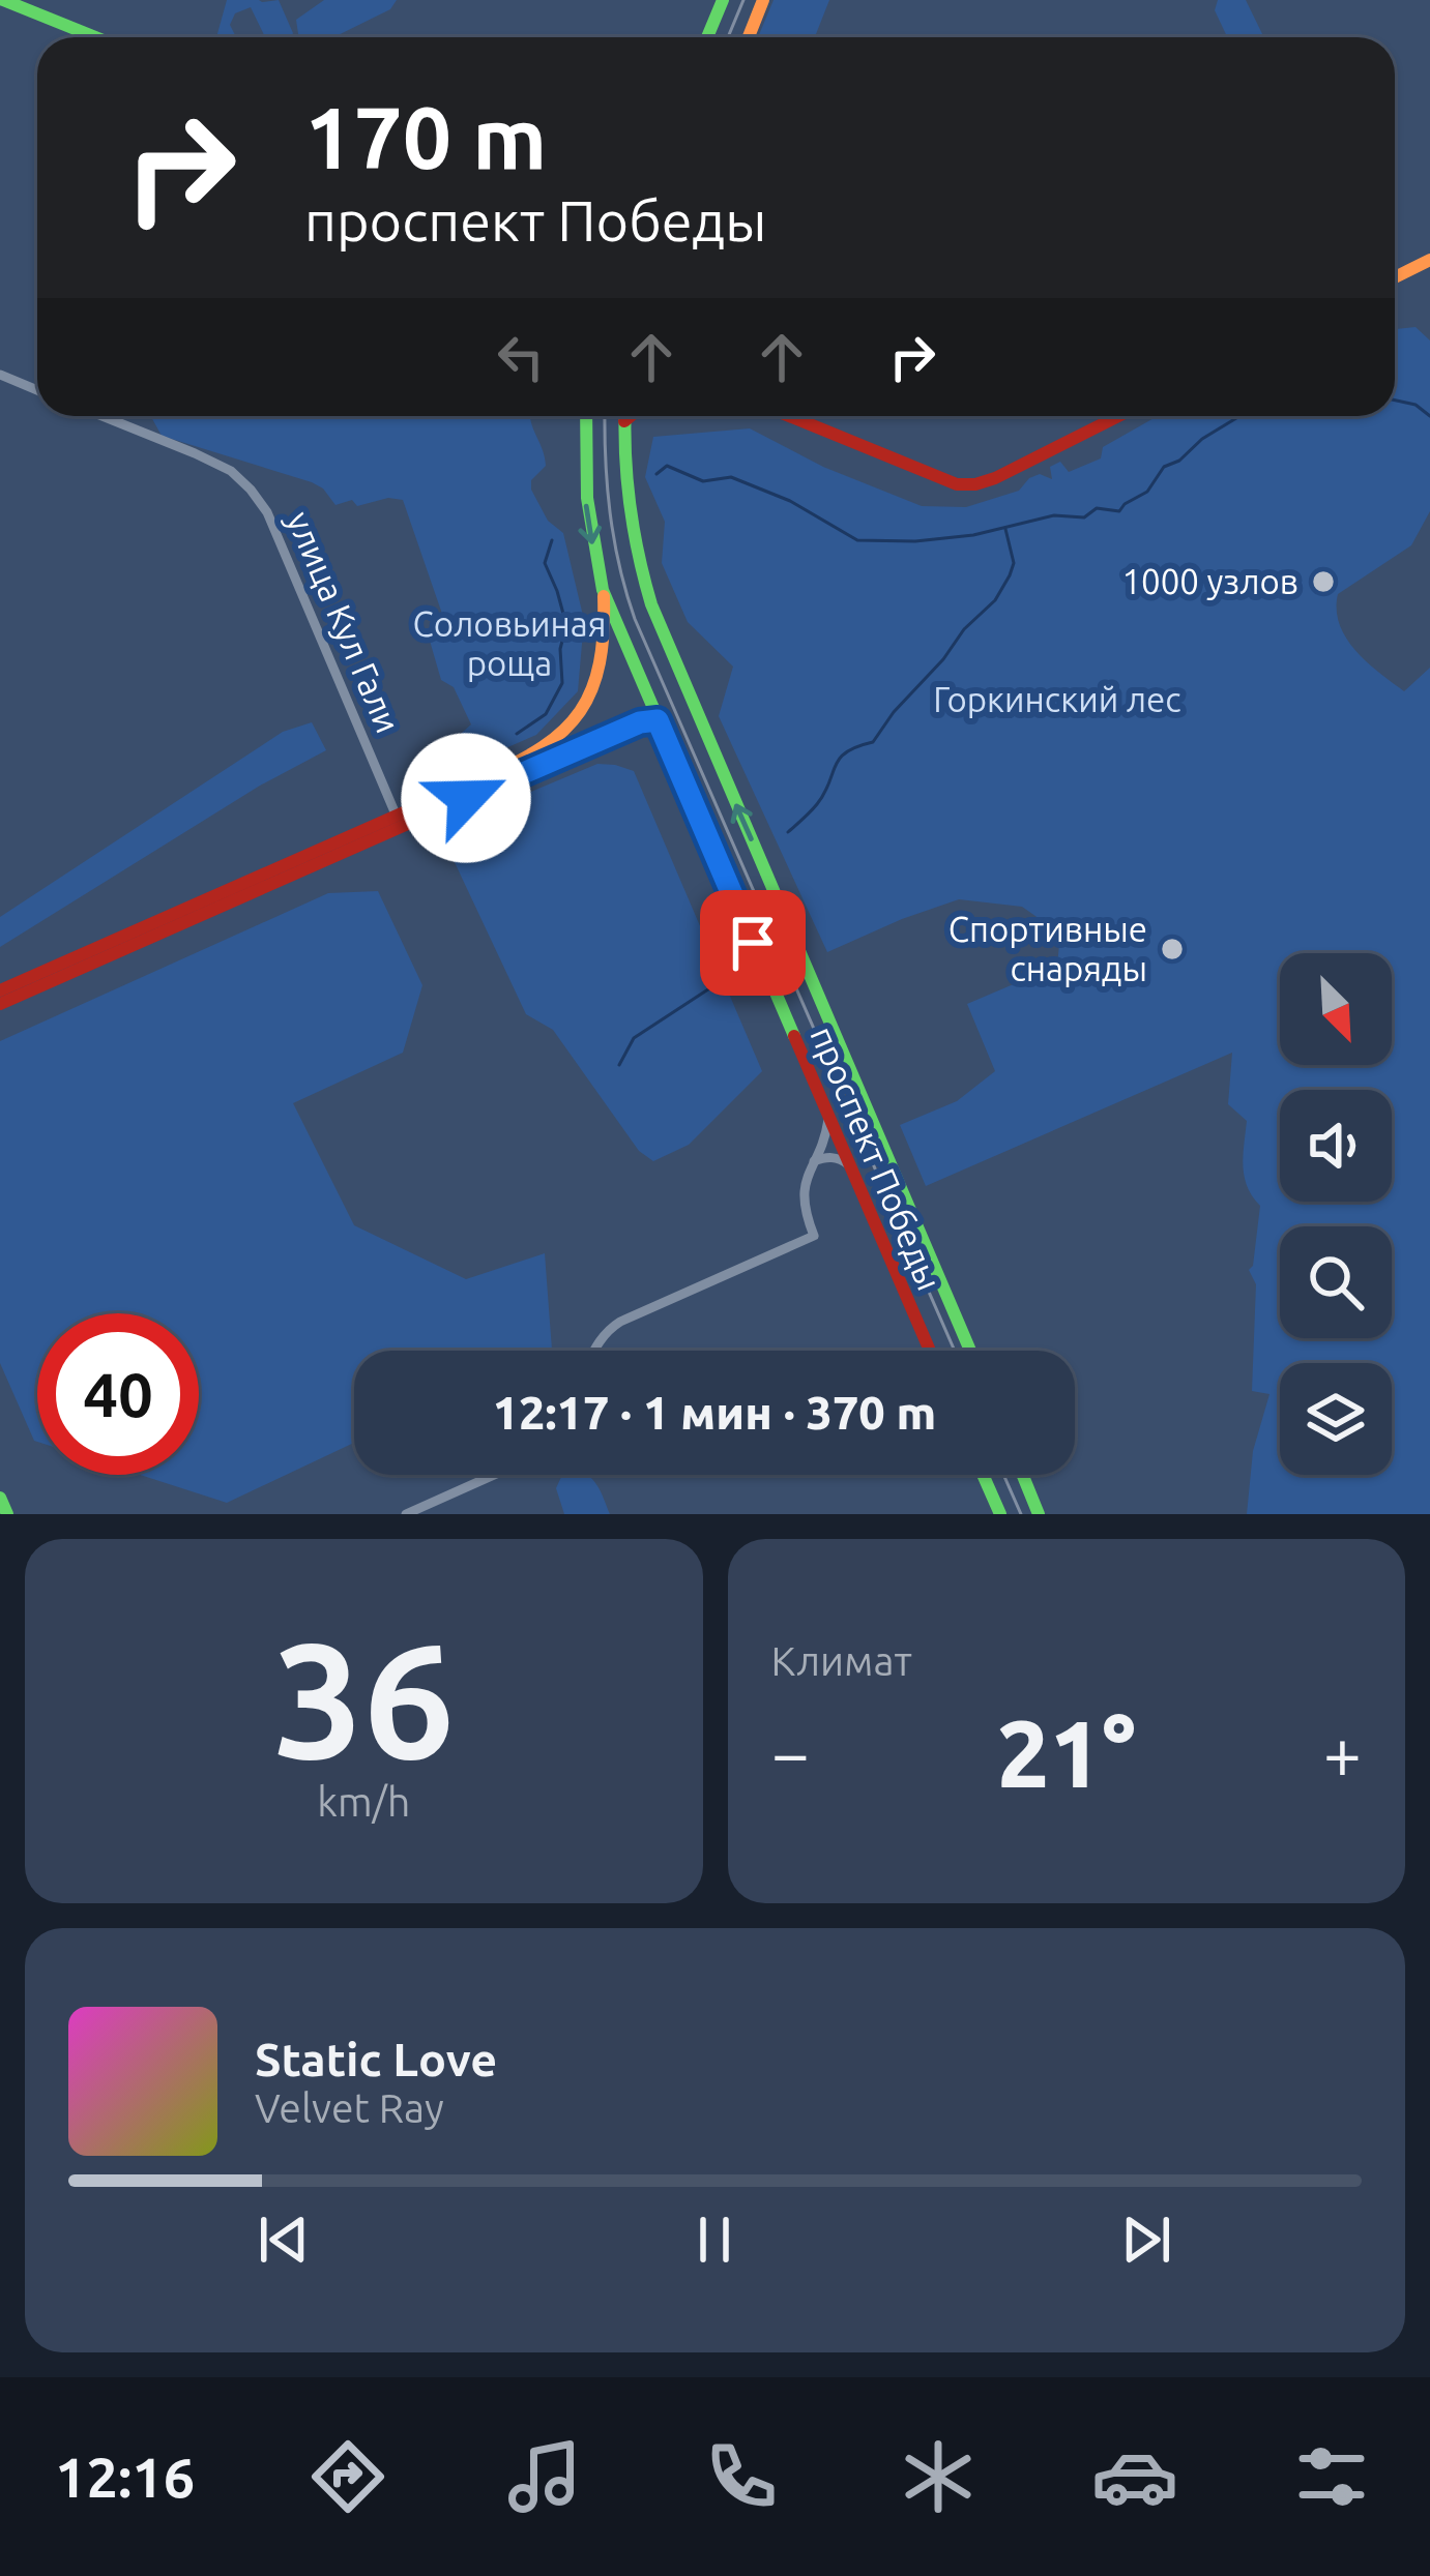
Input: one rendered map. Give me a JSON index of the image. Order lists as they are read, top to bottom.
{
  "streets": {
    "main road": ["проспект Победы"],
    "street": ["улица Кул Гали"]
  },
  "parks": ["Соловьиная роща", "Горкинский лес"],
  "places": ["1000 узлов", "Спортивные снаряды"],
  "north": "bottom right",
  "page": {
    "turn": ["170 m", "проспект Победы"],
    "limit": "40",
    "trip": "12:17 · 1 мин · 370 m",
    "tile": [
      ["36", "km/h"],
      "Климат"
    ],
    "heat": ["−", "21°", "+"],
    "song": ["Static Love", "Velvet Ray"],
    "tabs": "12:16"
  }
}
